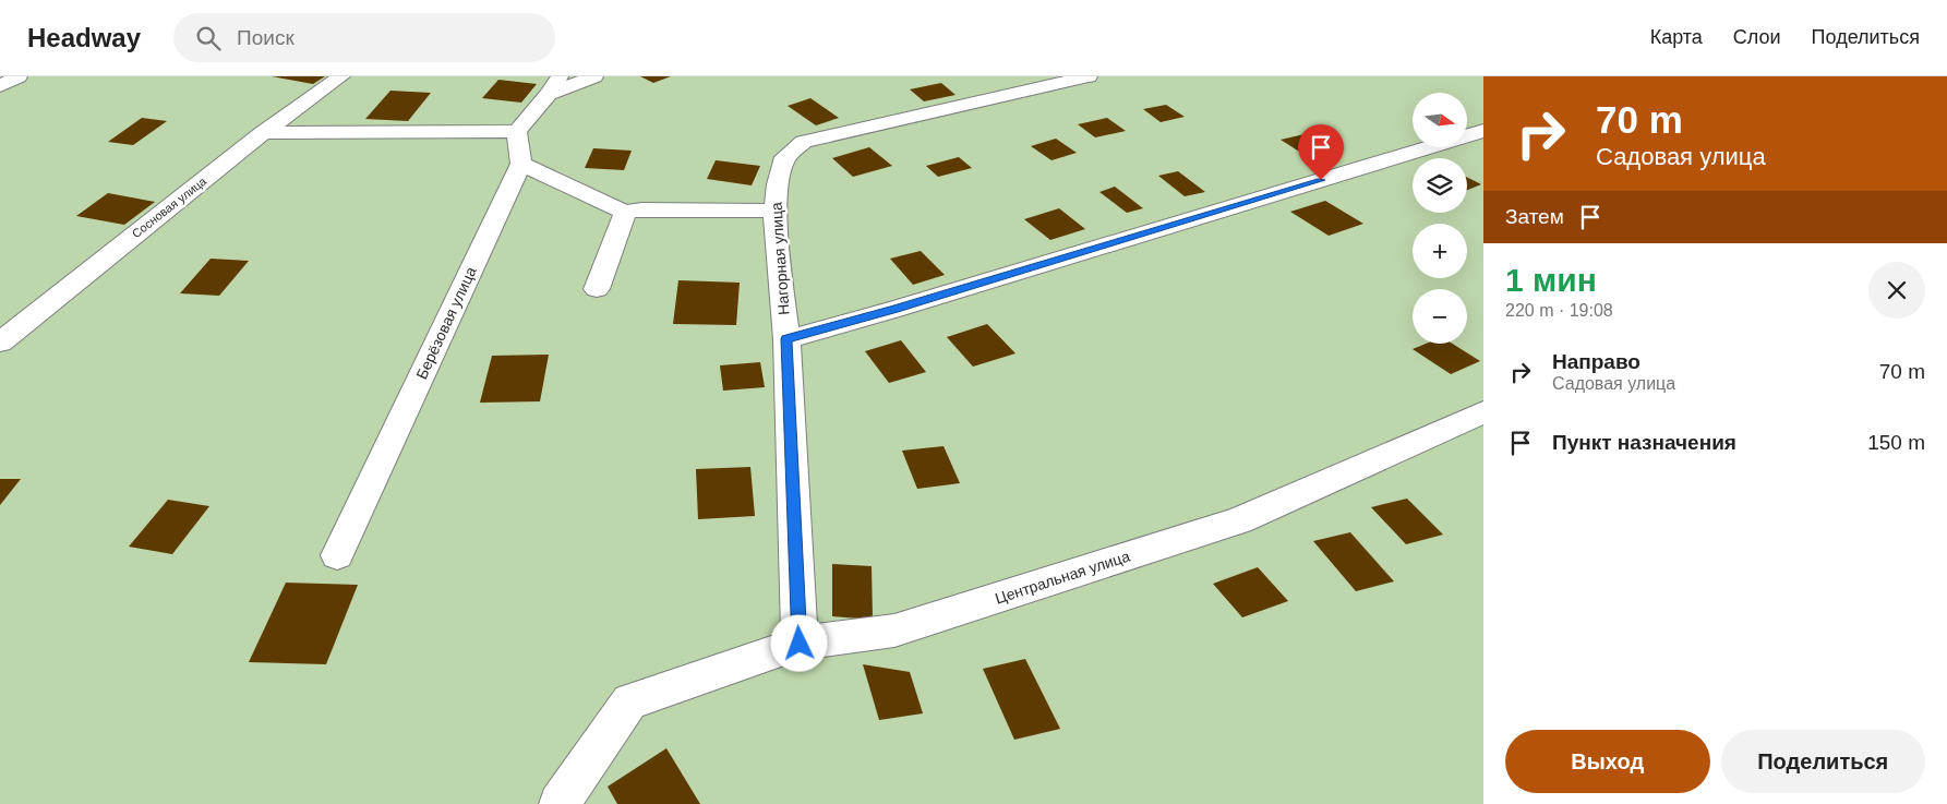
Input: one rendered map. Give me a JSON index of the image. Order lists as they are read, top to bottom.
{
  "streets": {
    "street": [
      "Сосновая улица",
      "Нагорная улица",
      "Берёзовая улица",
      "Центральная улица"
    ]
  },
  "crossings": [
    ["Нагорная улица", "Центральная улица"]
  ],
  "north": "right",
  "page": {
    "header": "Headway",
    "search": "Поиск",
    "nav": ["Карта", "Слои", "Поделиться"],
    "turn": ["70 m", "Садовая улица"],
    "map_buttons": ["+", "−"],
    "then": "Затем",
    "heading": ["1 мин", "220 m · 19:08"],
    "list": [
      {
        "name": "Направо",
        "note": "Садовая улица",
        "value": "70 m"
      },
      {
        "name": "Пункт назначения",
        "value": "150 m"
      }
    ],
    "buttons": ["Выход", "Поделиться"]
  }
}
